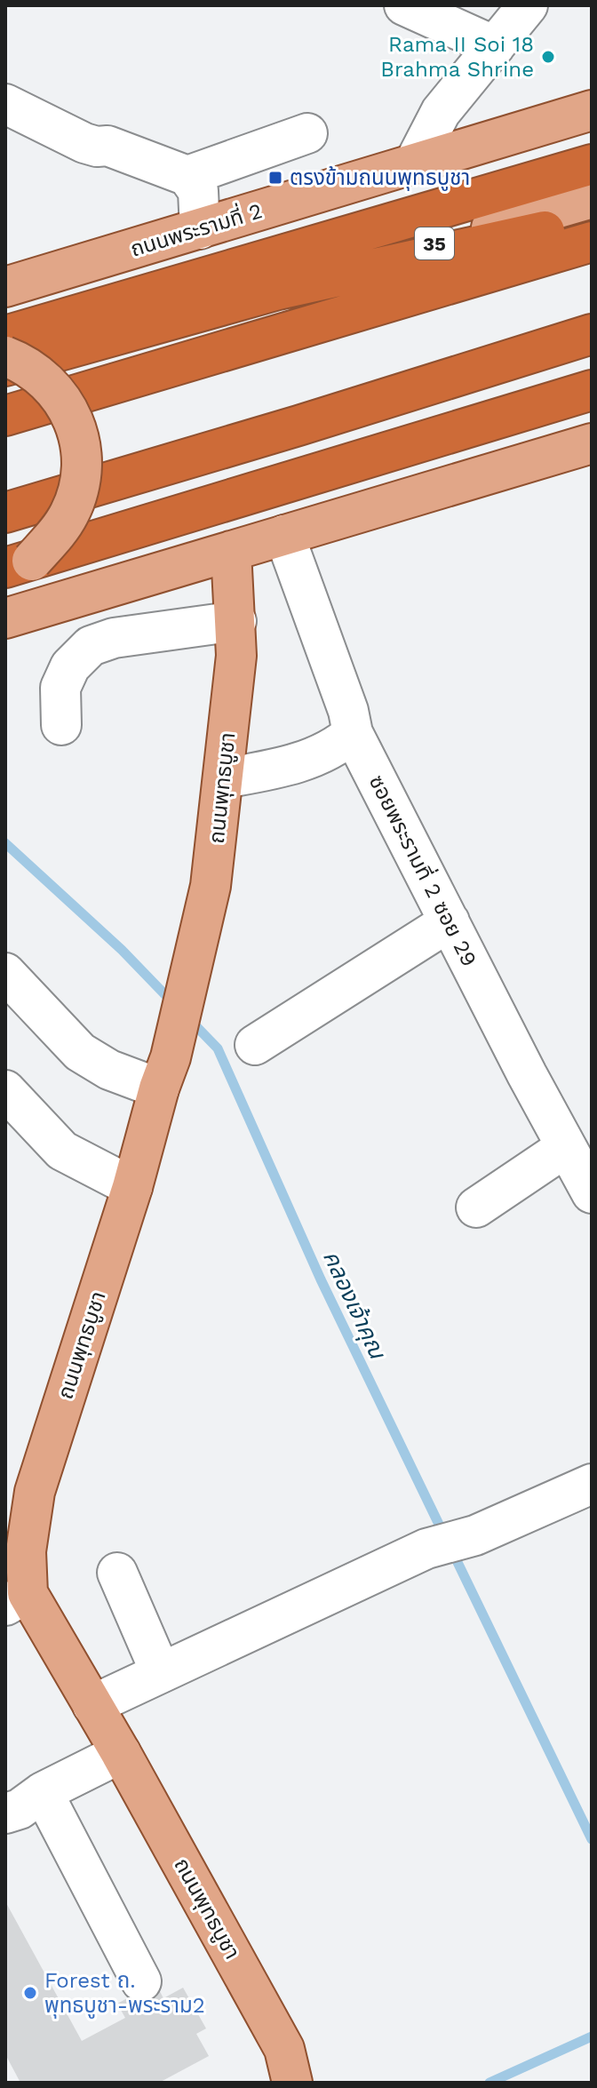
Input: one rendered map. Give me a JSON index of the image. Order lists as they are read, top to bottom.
{
  "streets": {
    "highway": ["35"],
    "main road": ["ถนนพระรามที่ 2", "ถนนพุทธบูชา"],
    "street": ["ซอยพระรามที่ 2 ซอย 29"]
  },
  "water": ["คลองเจ้าคุณ"],
  "places": {
    "other": ["Rama II Soi 18 Brahma Shrine", "Forest ถ. พุทธบูชา-พระราม2"],
    "transit": ["ตรงข้ามถนนพุทธบูชา"]
  }
}
